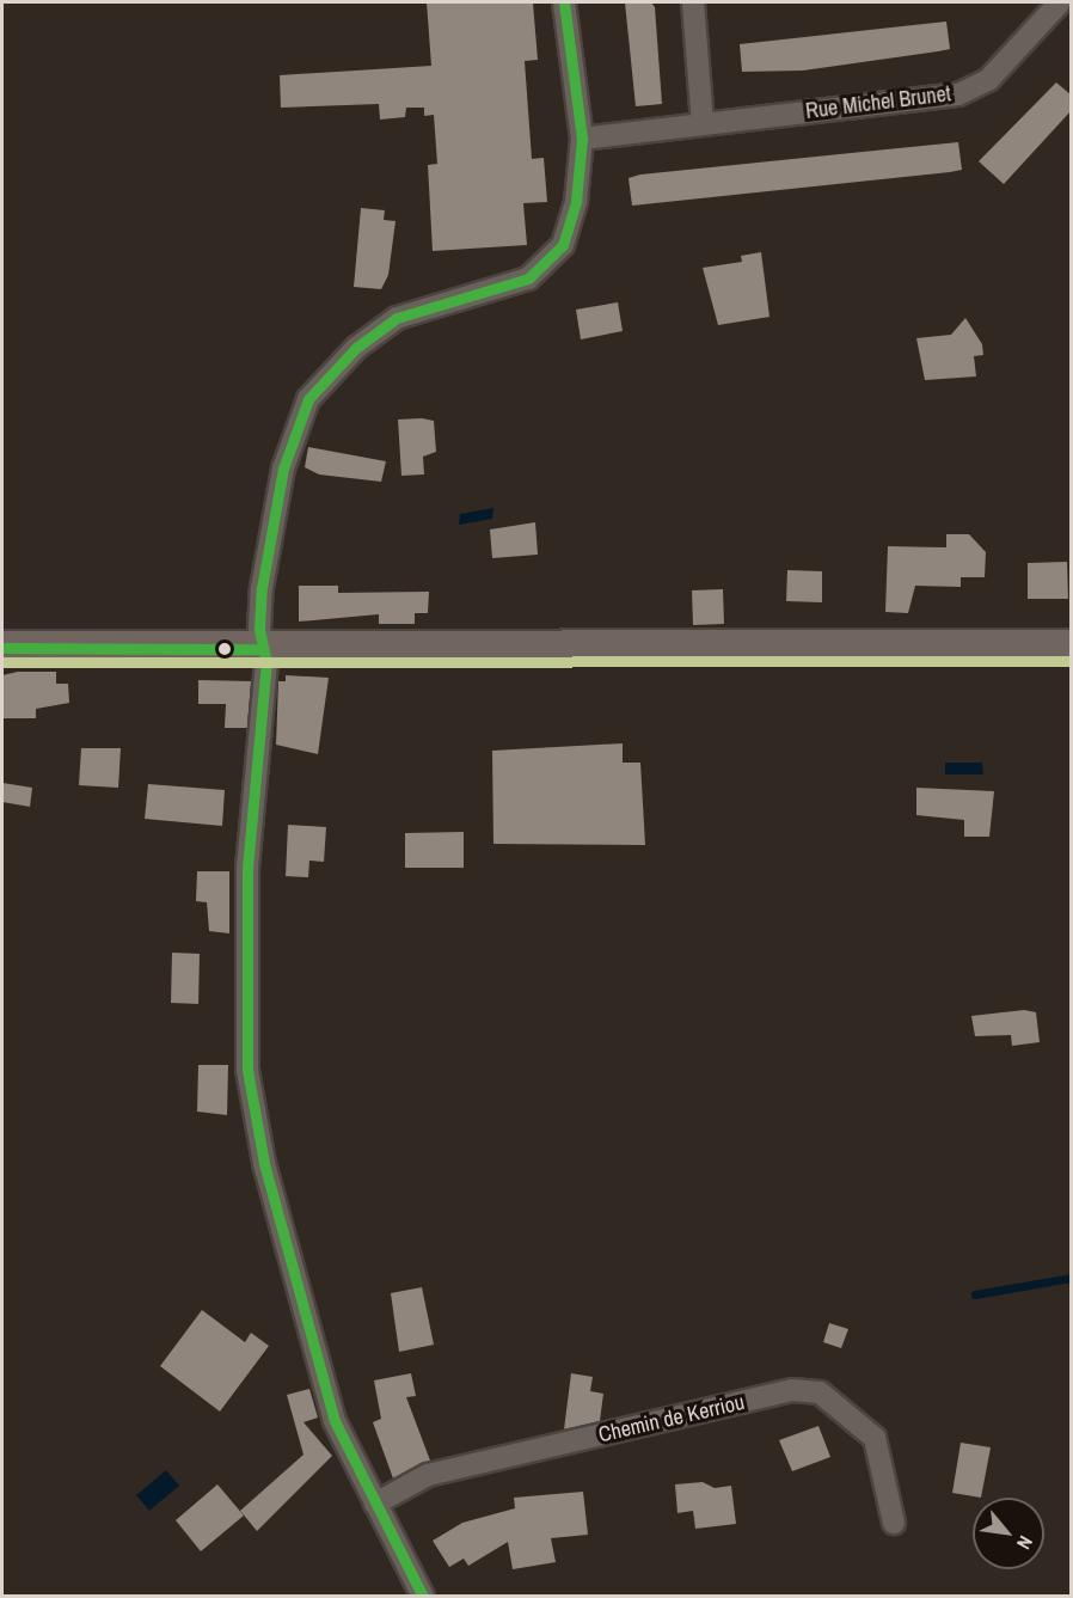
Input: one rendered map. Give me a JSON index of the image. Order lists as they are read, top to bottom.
{
  "streets": {
    "street": ["Rue Michel Brunet", "Chemin de Kerriou"]
  },
  "north": "bottom right"
}
